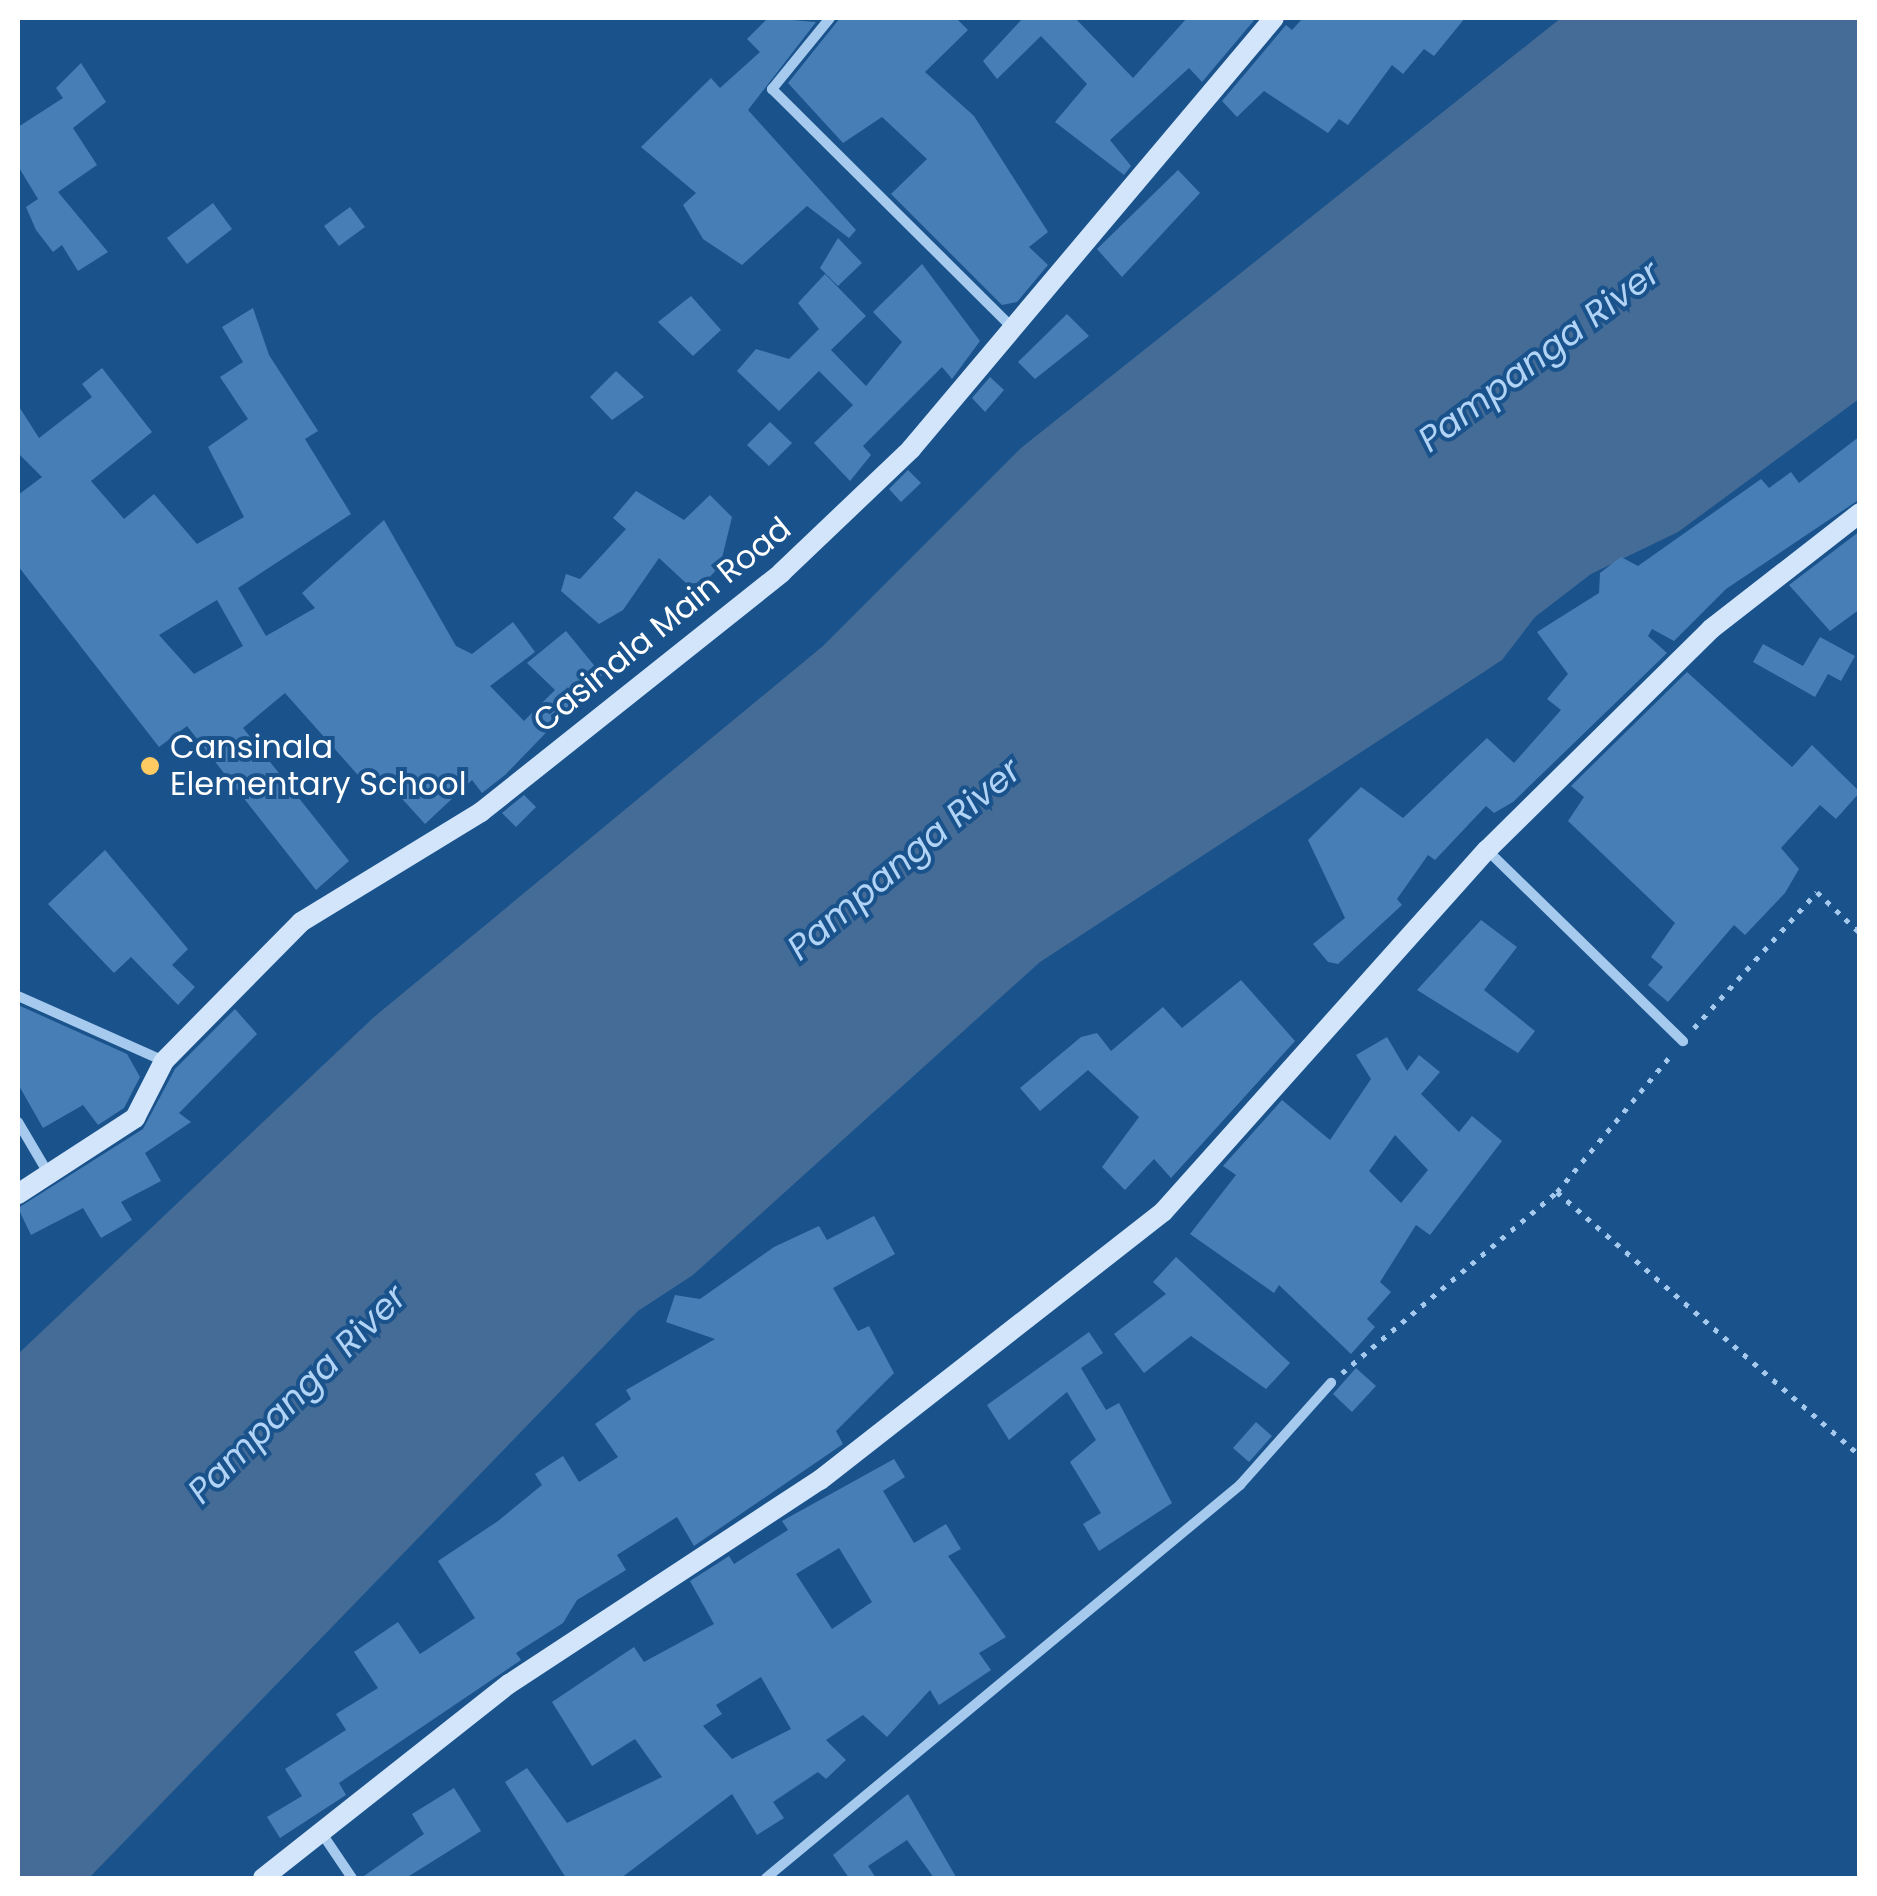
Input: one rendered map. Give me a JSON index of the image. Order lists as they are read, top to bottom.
{
  "streets": {
    "main road": ["Casinala Main Road"]
  },
  "water": ["Pampanga River"],
  "places": ["Cansinala Elementary School"]
}
